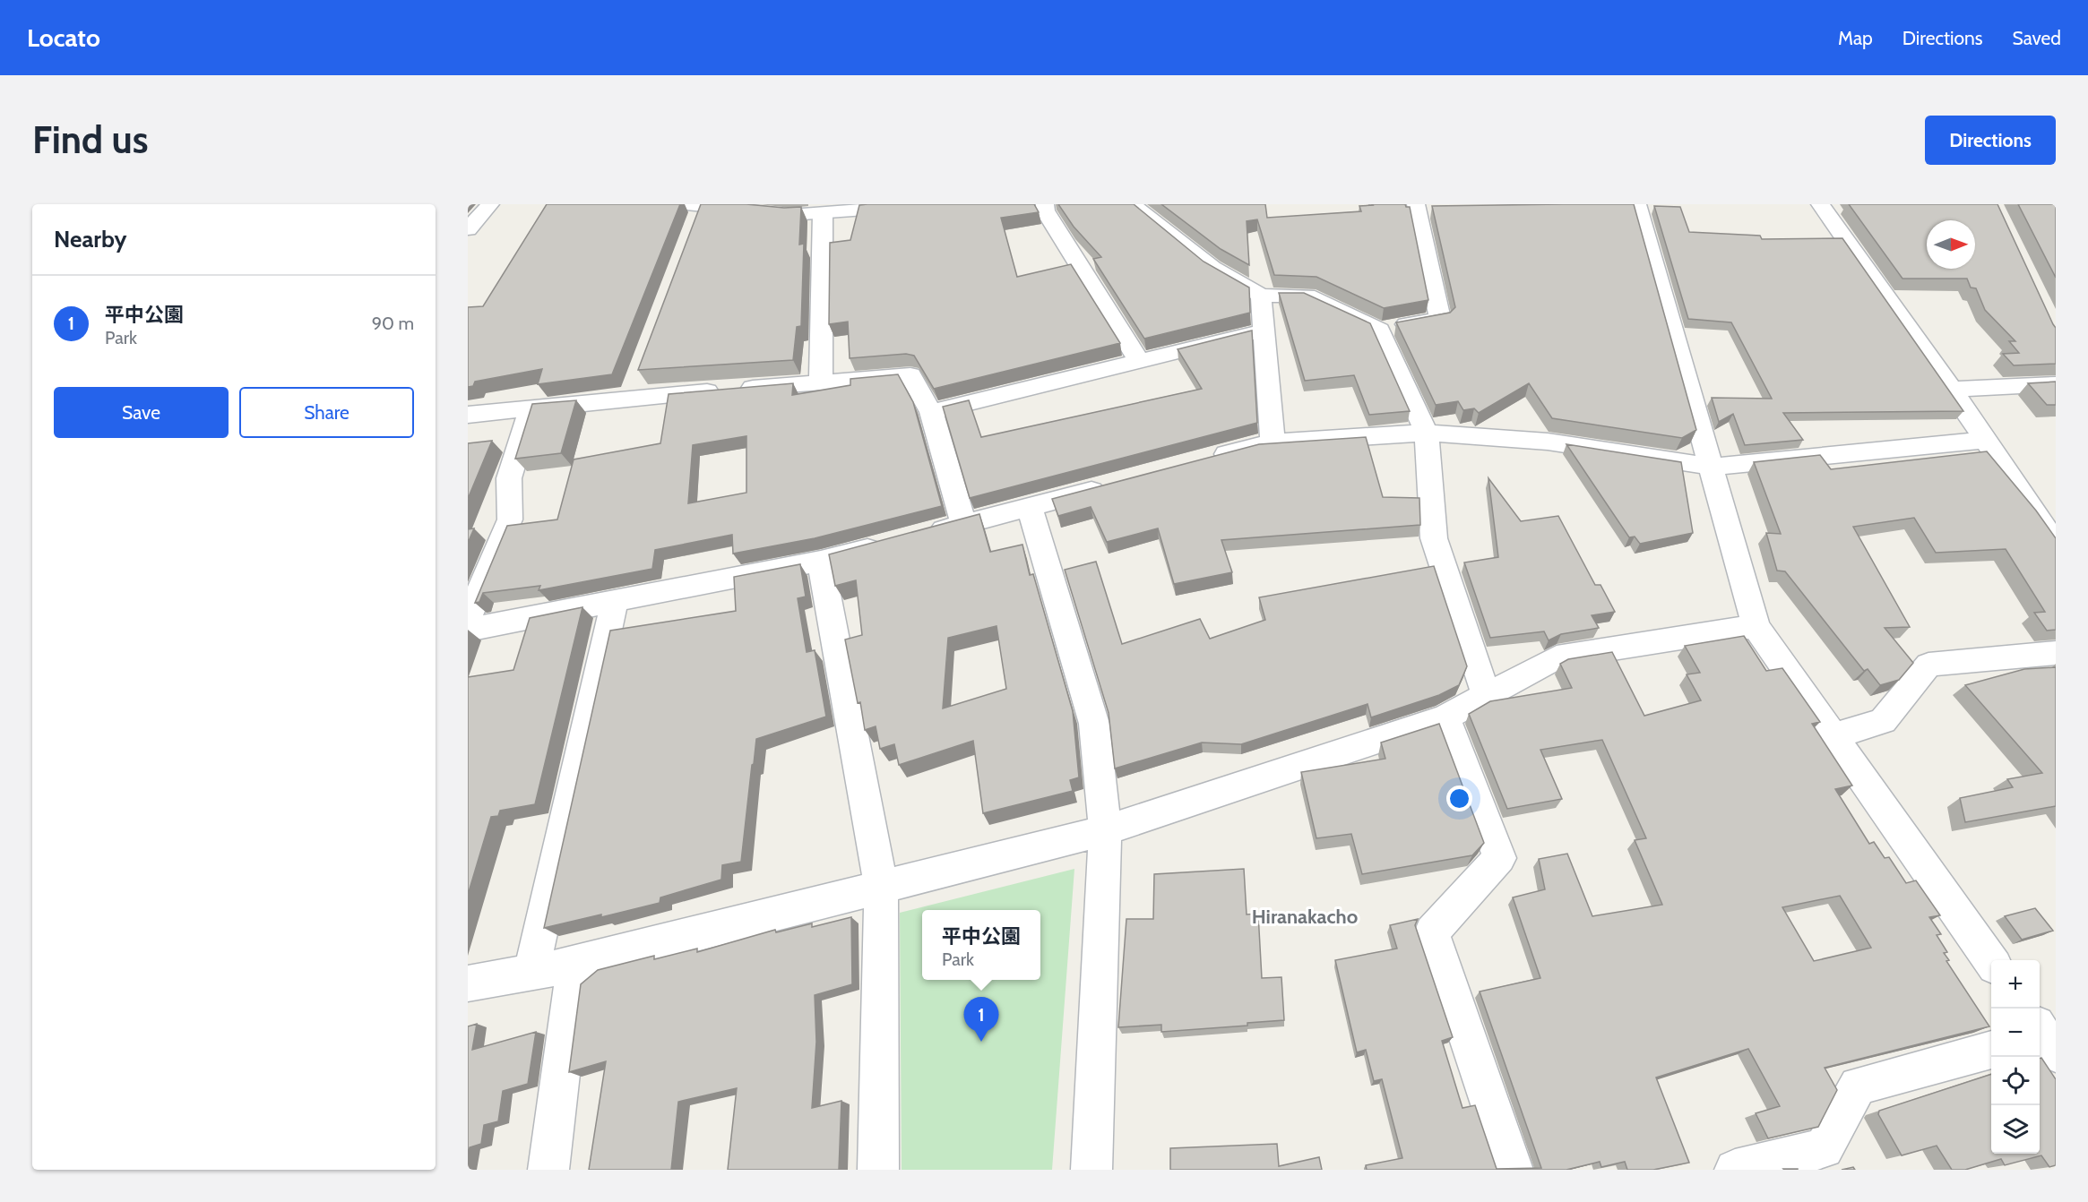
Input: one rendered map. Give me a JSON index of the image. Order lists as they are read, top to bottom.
{
  "districts": ["Hiranakacho"],
  "north": "right",
  "page": {
    "header": "Locato",
    "nav": ["Map", "Directions", "Saved"],
    "buttons": [
      "Directions",
      ["Save", "Share"]
    ],
    "title": "Find us",
    "heading": "Nearby",
    "list": [
      {
        "mark": "1",
        "name": "平中公園",
        "note": "Park",
        "value": "90 m"
      }
    ],
    "popup": ["平中公園", "Park"],
    "map_buttons": ["+", "−"],
    "pins": "1"
  }
}
